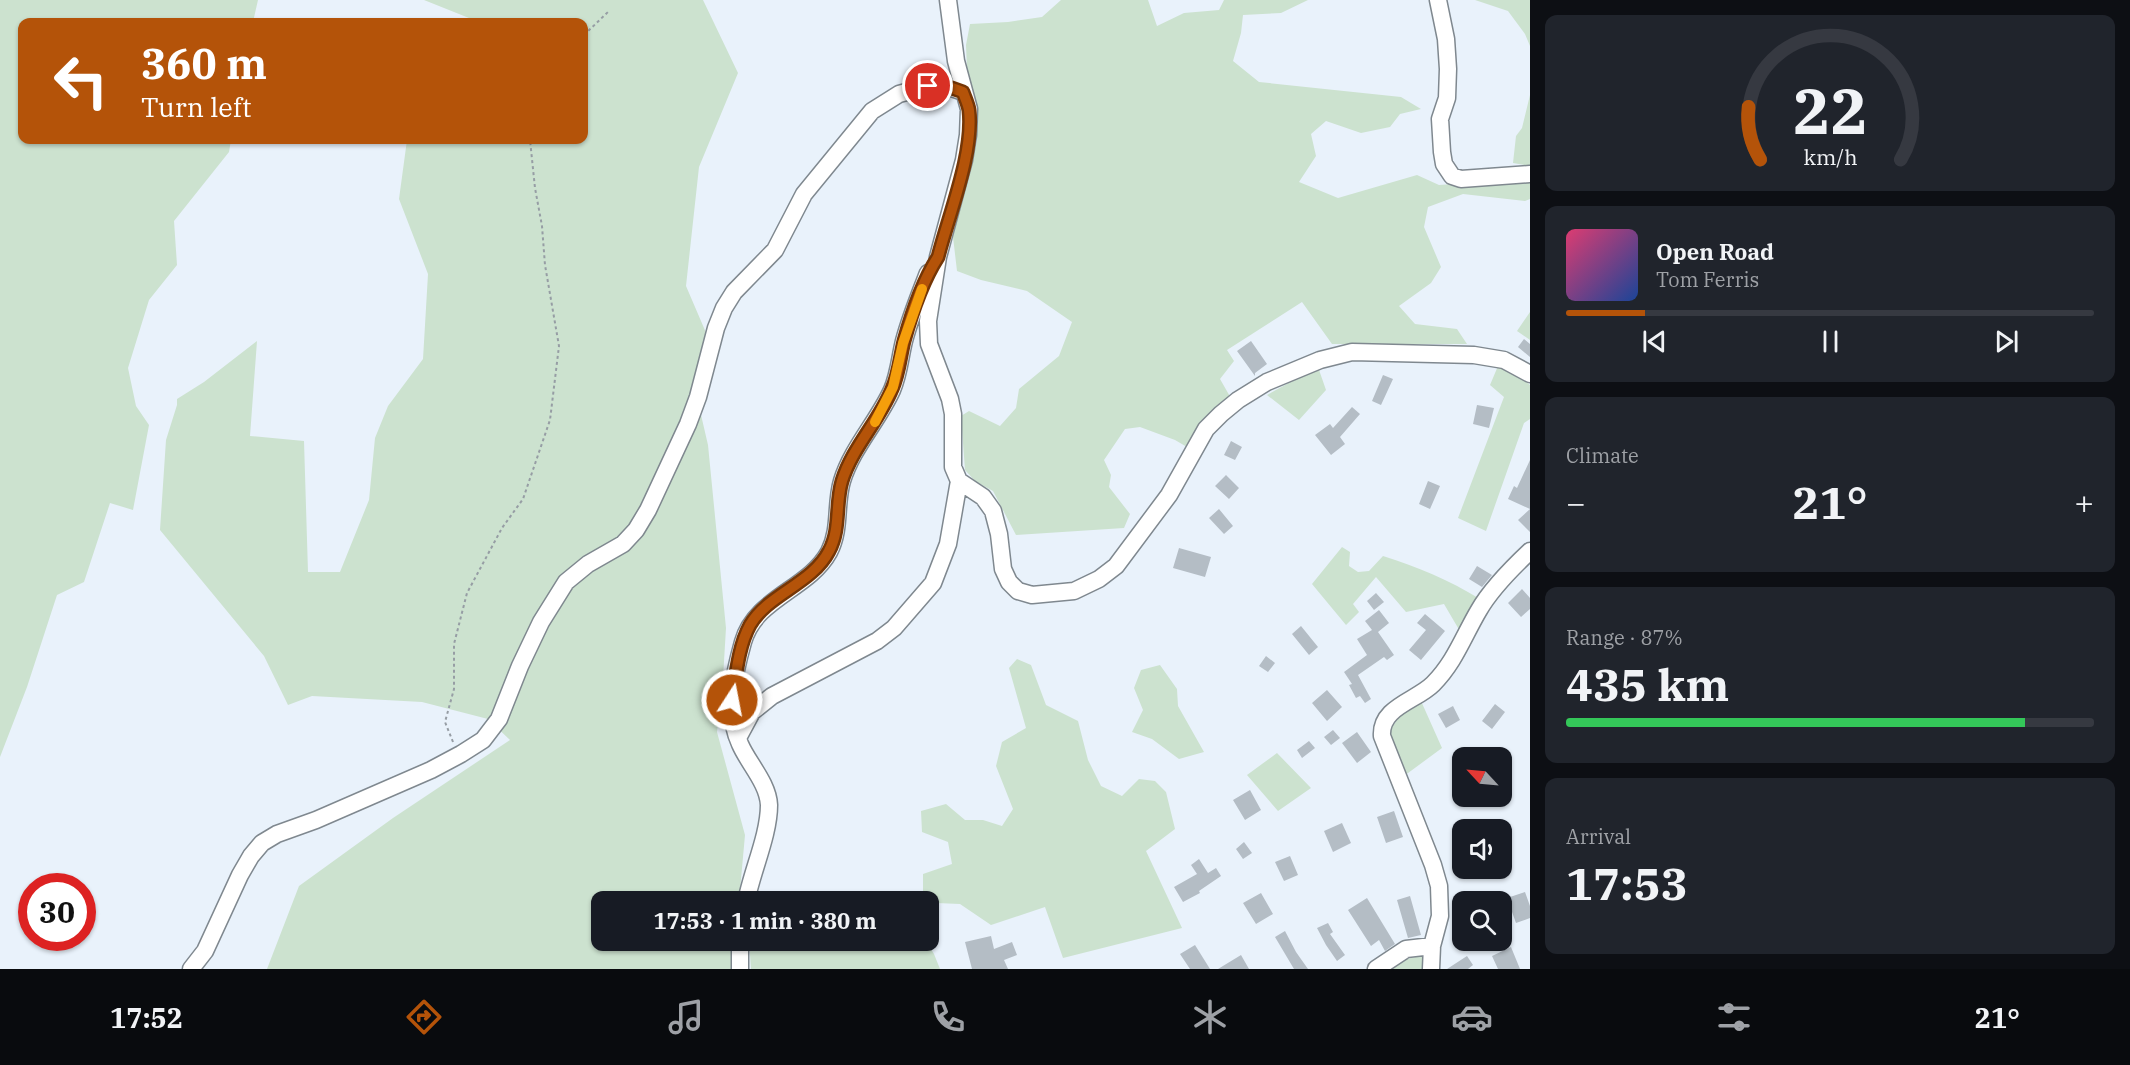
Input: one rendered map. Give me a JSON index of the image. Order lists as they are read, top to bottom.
{
  "north": "top left",
  "page": {
    "turn": ["360 m", "Turn left"],
    "song": ["Open Road", "Tom Ferris"],
    "tile": [
      "Climate",
      ["Range · 87%", "435 km"],
      ["Arrival", "17:53"]
    ],
    "heat": ["−", "21°", "+"],
    "limit": "30",
    "trip": "17:53 · 1 min · 380 m",
    "tabs": ["17:52", "21°"],
    "gauge": ["22", "km/h"]
  }
}
